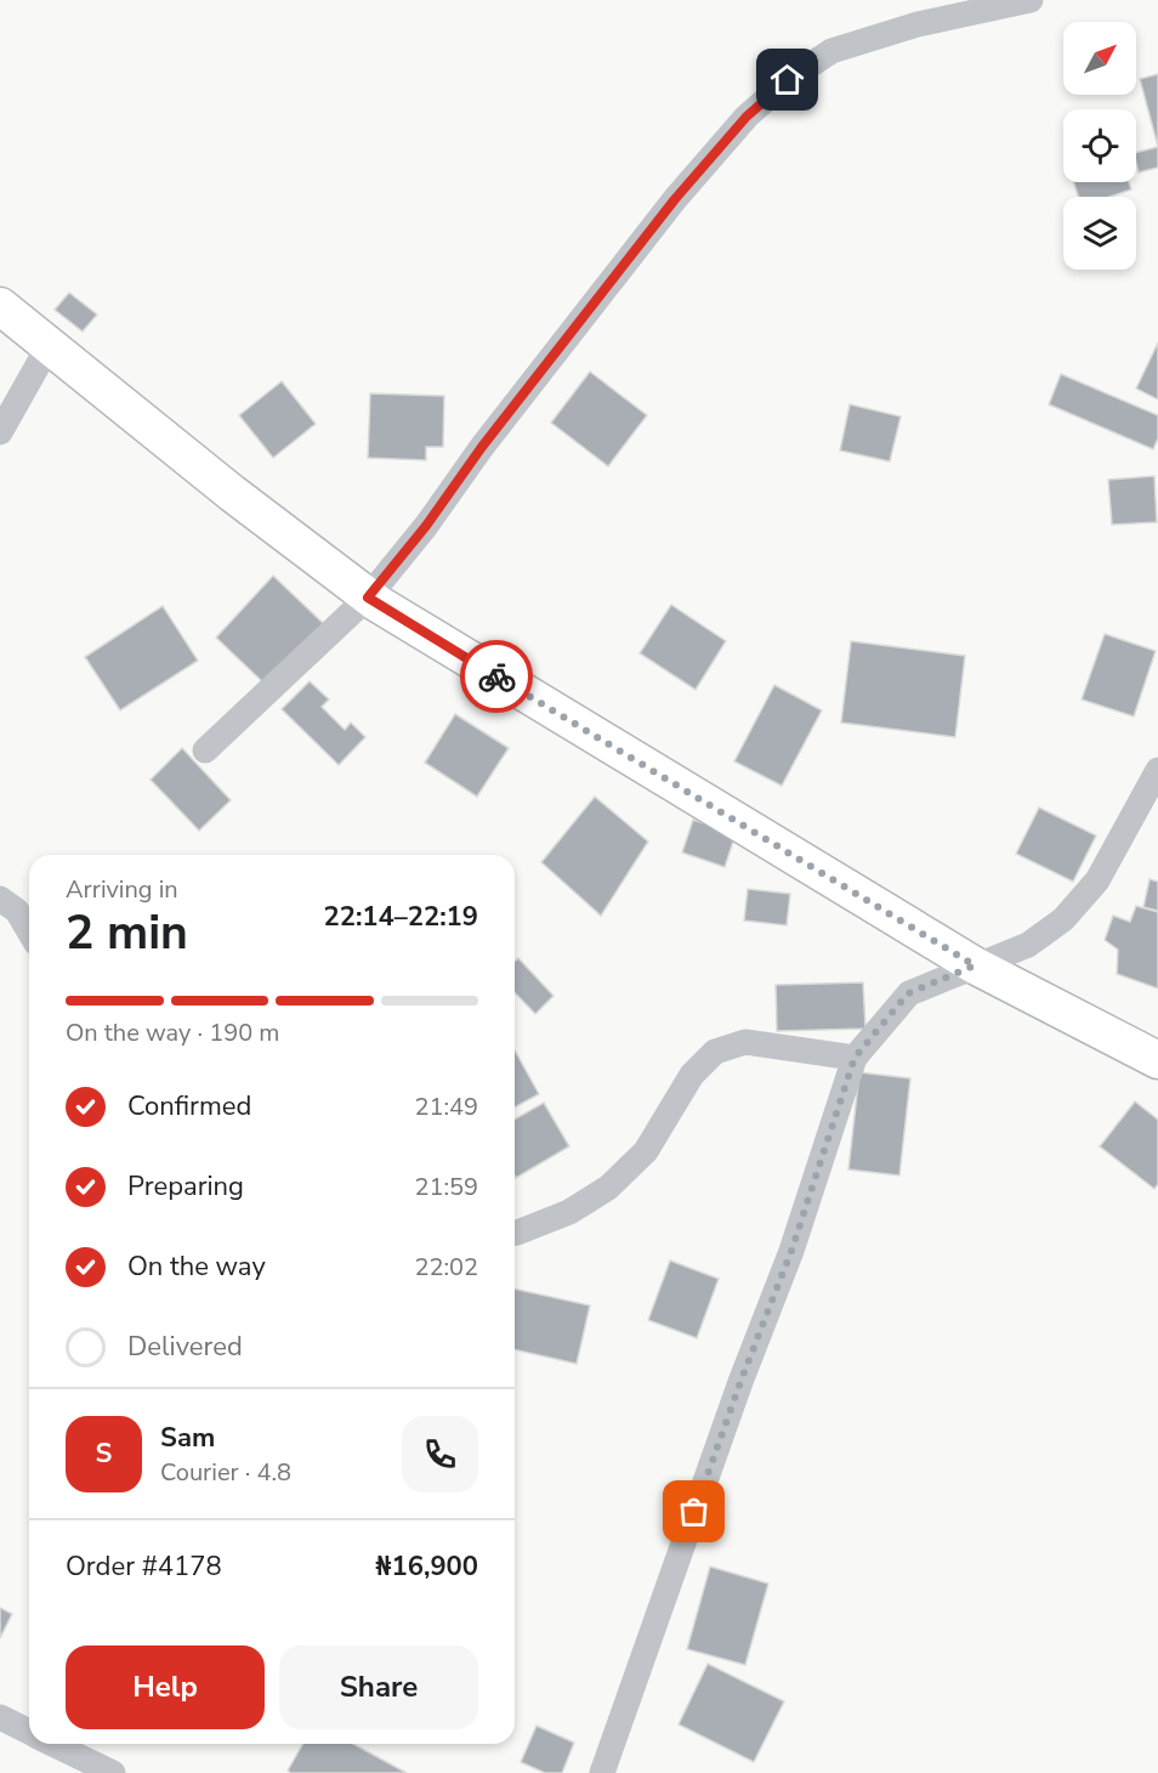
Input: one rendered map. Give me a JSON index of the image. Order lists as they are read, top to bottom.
{
  "north": "top right",
  "page": {
    "heading": ["2 min", "Arriving in", "22:14–22:19"],
    "panel": [
      "Sam",
      "Courier · 4.8",
      "Order #4178",
      "₦16,900"
    ],
    "bar": "On the way · 190 m",
    "list": [
      ["Confirmed", "21:49"],
      ["Preparing", "21:59"],
      ["On the way", "22:02"],
      "Delivered"
    ],
    "round": "S",
    "buttons": ["Help", "Share"]
  }
}
